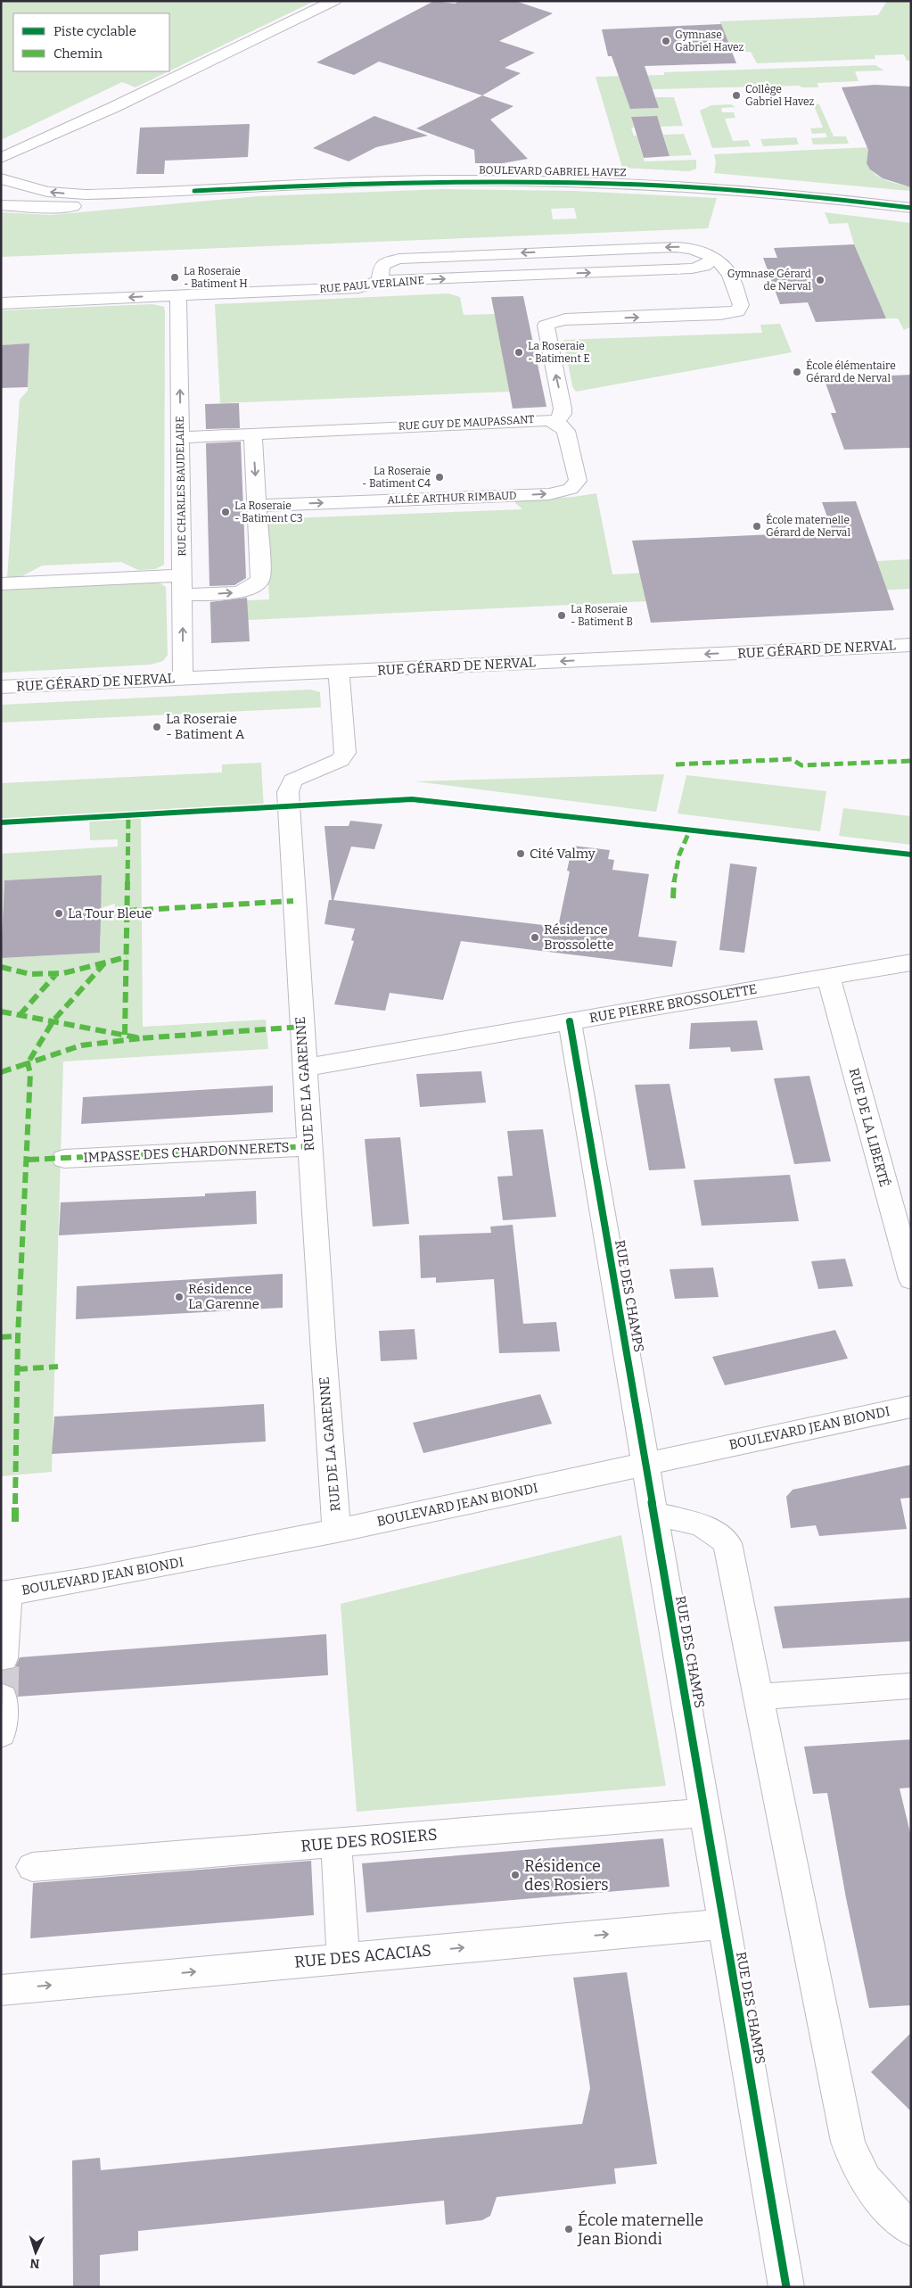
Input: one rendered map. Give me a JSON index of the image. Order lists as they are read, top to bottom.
{
  "streets": {
    "street": [
      "BOULEVARD GABRIEL HAVEZ",
      "RUE PAUL VERLAINE",
      "RUE GUY DE MAUPASSANT",
      "RUE CHARLES BAUDELAIRE",
      "ALLÉE ARTHUR RIMBAUD",
      "RUE GÉRARD DE NERVAL",
      "RUE PIERRE BROSSOLETTE",
      "RUE DE LA GARENNE",
      "RUE DE LA LIBERTÉ",
      "IMPASSE DES CHARDONNERETS",
      "RUE DES CHAMPS",
      "BOULEVARD JEAN BIONDI",
      "RUE DES ROSIERS",
      "RUE DES ACACIAS"
    ]
  },
  "crossings": [
    ["RUE PAUL VERLAINE", "RUE CHARLES BAUDELAIRE"],
    ["RUE GUY DE MAUPASSANT", "RUE CHARLES BAUDELAIRE"],
    ["RUE GUY DE MAUPASSANT", "ALLÉE ARTHUR RIMBAUD"],
    ["RUE CHARLES BAUDELAIRE", "RUE GÉRARD DE NERVAL"],
    ["RUE GÉRARD DE NERVAL", "RUE DE LA GARENNE"],
    ["RUE PIERRE BROSSOLETTE", "RUE DE LA GARENNE"],
    ["RUE PIERRE BROSSOLETTE", "RUE DE LA LIBERTÉ"],
    ["RUE PIERRE BROSSOLETTE", "RUE DES CHAMPS"],
    ["RUE DE LA GARENNE", "IMPASSE DES CHARDONNERETS"],
    ["RUE DE LA GARENNE", "BOULEVARD JEAN BIONDI"],
    ["RUE DES CHAMPS", "BOULEVARD JEAN BIONDI"],
    ["RUE DES CHAMPS", "RUE DES ROSIERS"],
    ["RUE DES CHAMPS", "RUE DES ACACIAS"]
  ],
  "one_way": ["RUE CHARLES BAUDELAIRE", "RUE GÉRARD DE NERVAL", "RUE DES ACACIAS"],
  "places": [
    "Gymnase Gabriel Havez",
    "Collège Gabriel Havez",
    "La Roseraie - Batiment H",
    "Gymnase Gérard de Nerval",
    "La Roseraie - Batiment E",
    "École élémentaire Gérard de Nerval",
    "La Roseraie - Batiment C4",
    "La Roseraie - Batiment C3",
    "École maternelle Gérard de Nerval",
    "La Roseraie - Batiment B",
    "La Roseraie - Batiment A",
    "Cité Valmy",
    "La Tour Bleue",
    "Résidence Brossolette",
    "Résidence La Garenne",
    "Résidence des Rosiers",
    "École maternelle Jean Biondi"
  ],
  "legend": ["Piste cyclable", "Chemin"],
  "north": "bottom"
}
